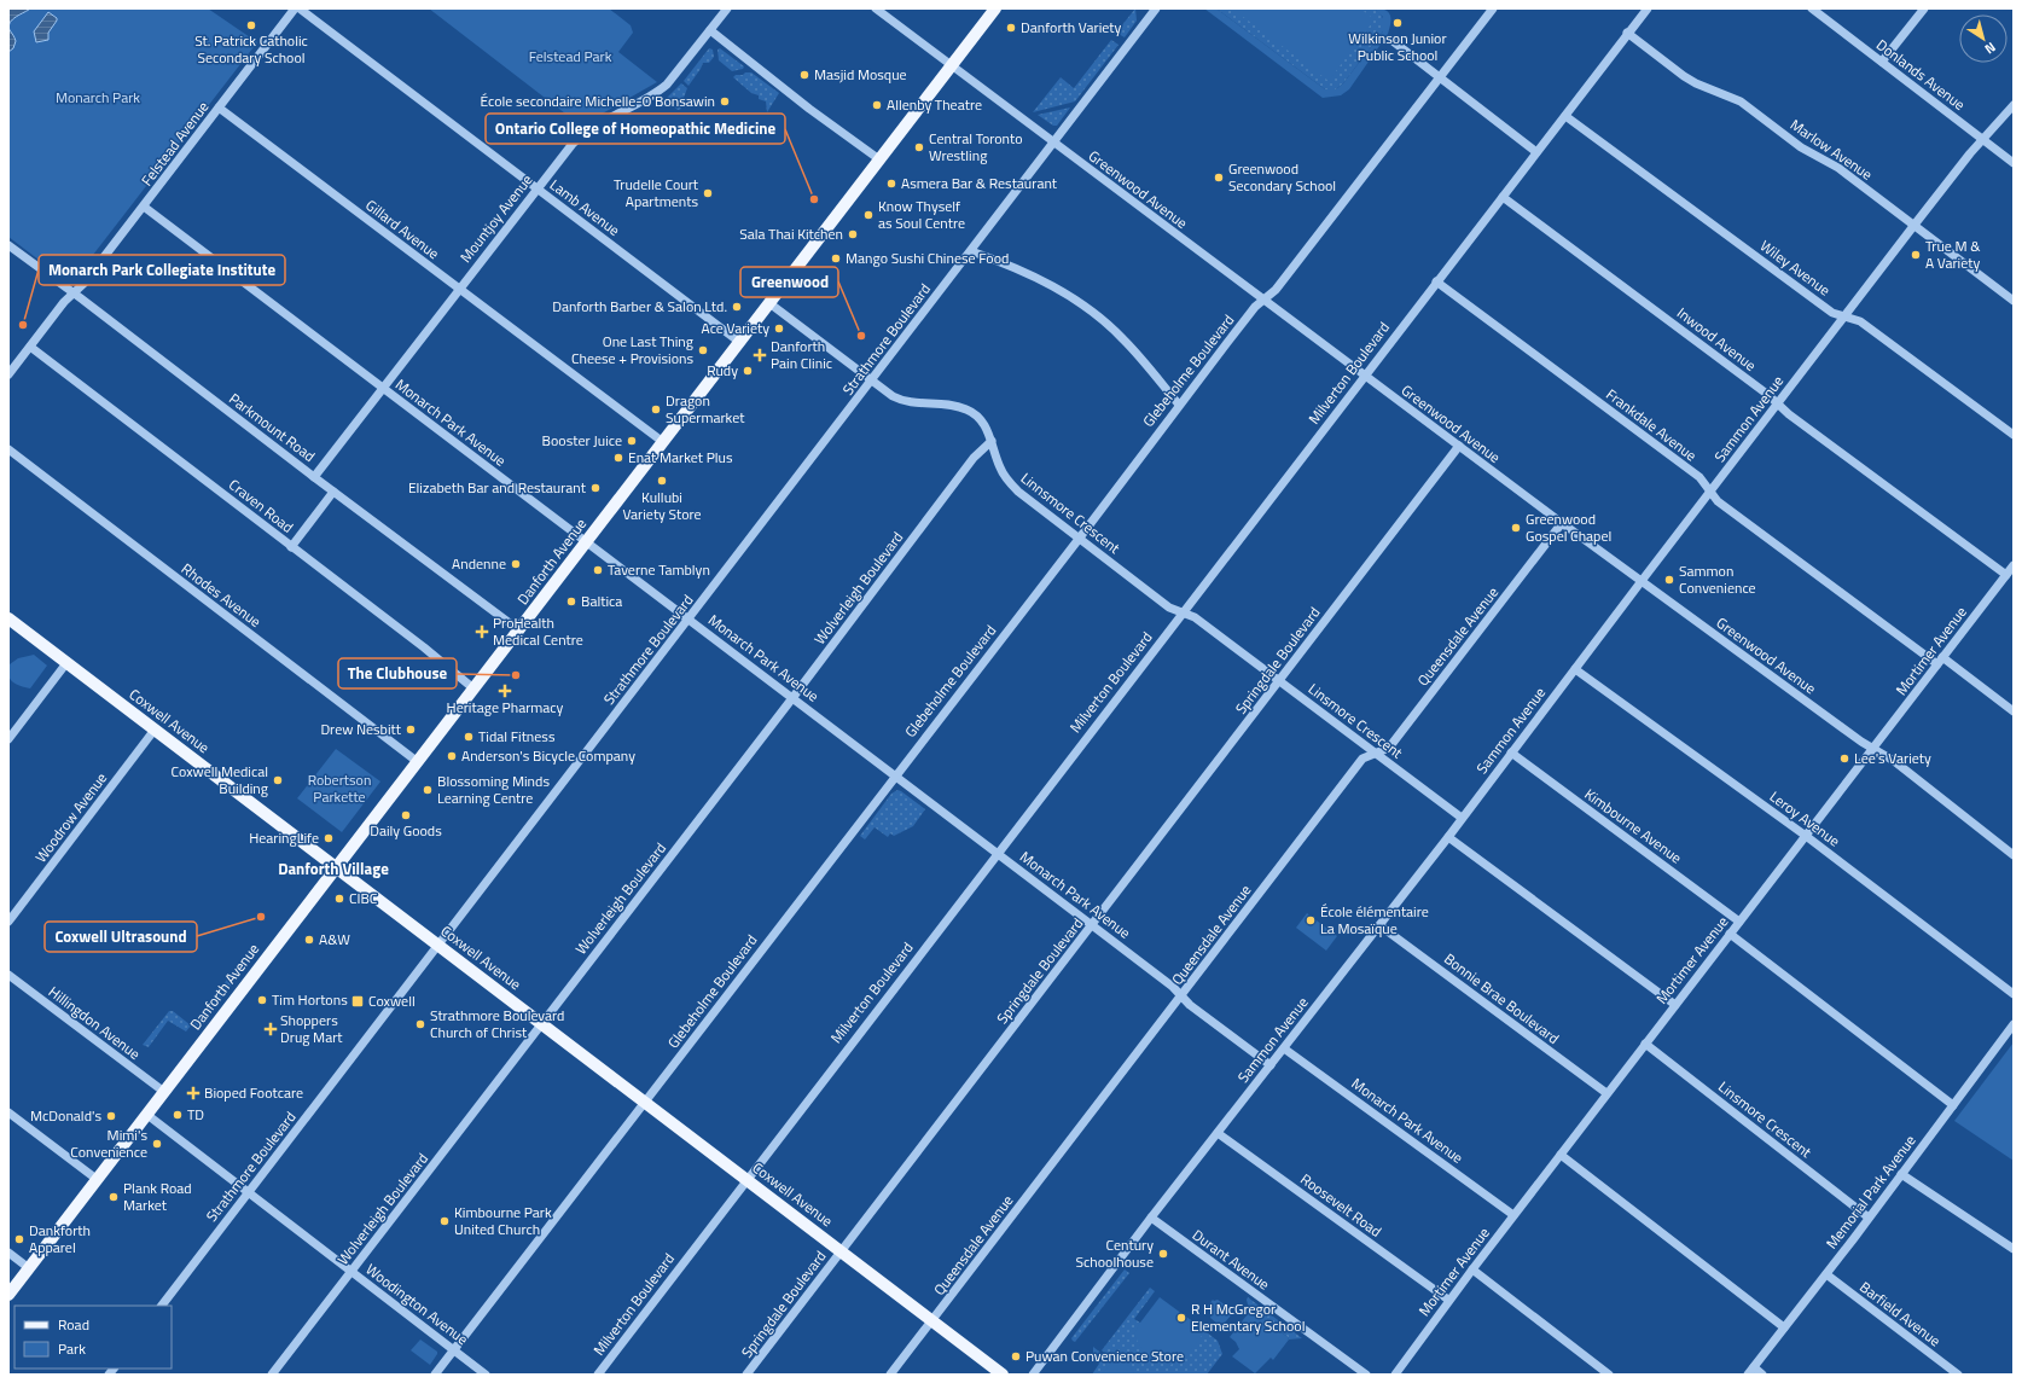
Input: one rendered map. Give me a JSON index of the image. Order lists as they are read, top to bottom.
{
  "streets": {
    "main road": ["Danforth Avenue", "Coxwell Avenue"],
    "street": [
      "Donlands Avenue",
      "Felstead Avenue",
      "Marlow Avenue",
      "Greenwood Avenue",
      "Lamb Avenue",
      "Mountjoy Avenue",
      "Gillard Avenue",
      "Wiley Avenue",
      "Strathmore Boulevard",
      "Inwood Avenue",
      "Glebeholme Boulevard",
      "Milverton Boulevard",
      "Sammon Avenue",
      "Monarch Park Avenue",
      "Frankdale Avenue",
      "Parkmount Road",
      "Craven Road",
      "Linnsmore Crescent",
      "Wolverleigh Boulevard",
      "Rhodes Avenue",
      "Queensdale Avenue",
      "Mortimer Avenue",
      "Springdale Boulevard",
      "Linsmore Crescent",
      "Woodrow Avenue",
      "Leroy Avenue",
      "Kimbourne Avenue",
      "Bonnie Brae Boulevard",
      "Hillingdon Avenue",
      "Memorial Park Avenue",
      "Roosevelt Road",
      "Durant Avenue",
      "Woodington Avenue",
      "Barfield Avenue"
    ]
  },
  "crossings": [
    ["Donlands Avenue", "Sammon Avenue"],
    ["Felstead Avenue", "Gillard Avenue"],
    ["Felstead Avenue", "Monarch Park Avenue"],
    ["Felstead Avenue", "Parkmount Road"],
    ["Felstead Avenue", "Craven Road"],
    ["Marlow Avenue", "Milverton Boulevard"],
    ["Marlow Avenue", "Sammon Avenue"],
    ["Greenwood Avenue", "Strathmore Boulevard"],
    ["Greenwood Avenue", "Glebeholme Boulevard"],
    ["Greenwood Avenue", "Milverton Boulevard"],
    ["Greenwood Avenue", "Sammon Avenue"],
    ["Greenwood Avenue", "Danforth Avenue"],
    ["Greenwood Avenue", "Queensdale Avenue"],
    ["Greenwood Avenue", "Mortimer Avenue"],
    ["Greenwood Avenue", "Springdale Boulevard"],
    ["Lamb Avenue", "Mountjoy Avenue"],
    ["Lamb Avenue", "Danforth Avenue"],
    ["Mountjoy Avenue", "Gillard Avenue"],
    ["Mountjoy Avenue", "Monarch Park Avenue"],
    ["Mountjoy Avenue", "Parkmount Road"],
    ["Gillard Avenue", "Danforth Avenue"],
    ["Wiley Avenue", "Milverton Boulevard"],
    ["Wiley Avenue", "Sammon Avenue"],
    ["Strathmore Boulevard", "Monarch Park Avenue"],
    ["Strathmore Boulevard", "Linnsmore Crescent"],
    ["Strathmore Boulevard", "Coxwell Avenue"],
    ["Strathmore Boulevard", "Woodington Avenue"],
    ["Inwood Avenue", "Milverton Boulevard"],
    ["Inwood Avenue", "Sammon Avenue"],
    ["Inwood Avenue", "Mortimer Avenue"],
    ["Glebeholme Boulevard", "Monarch Park Avenue"],
    ["Glebeholme Boulevard", "Linnsmore Crescent"],
    ["Glebeholme Boulevard", "Coxwell Avenue"],
    ["Glebeholme Boulevard", "Woodington Avenue"],
    ["Milverton Boulevard", "Monarch Park Avenue"],
    ["Milverton Boulevard", "Frankdale Avenue"],
    ["Milverton Boulevard", "Linnsmore Crescent"],
    ["Milverton Boulevard", "Coxwell Avenue"],
    ["Sammon Avenue", "Monarch Park Avenue"],
    ["Sammon Avenue", "Frankdale Avenue"],
    ["Sammon Avenue", "Linsmore Crescent"],
    ["Sammon Avenue", "Leroy Avenue"],
    ["Sammon Avenue", "Kimbourne Avenue"],
    ["Sammon Avenue", "Bonnie Brae Boulevard"],
    ["Sammon Avenue", "Roosevelt Road"],
    ["Sammon Avenue", "Durant Avenue"],
    ["Monarch Park Avenue", "Danforth Avenue"],
    ["Monarch Park Avenue", "Wolverleigh Boulevard"],
    ["Monarch Park Avenue", "Queensdale Avenue"],
    ["Monarch Park Avenue", "Mortimer Avenue"],
    ["Monarch Park Avenue", "Springdale Boulevard"],
    ["Frankdale Avenue", "Mortimer Avenue"],
    ["Parkmount Road", "Danforth Avenue"],
    ["Craven Road", "Danforth Avenue"],
    ["Linnsmore Crescent", "Danforth Avenue"],
    ["Linnsmore Crescent", "Wolverleigh Boulevard"],
    ["Linnsmore Crescent", "Linsmore Crescent"],
    ["Danforth Avenue", "Rhodes Avenue"],
    ["Danforth Avenue", "Coxwell Avenue"],
    ["Danforth Avenue", "Hillingdon Avenue"],
    ["Danforth Avenue", "Woodington Avenue"],
    ["Wolverleigh Boulevard", "Coxwell Avenue"],
    ["Wolverleigh Boulevard", "Woodington Avenue"],
    ["Queensdale Avenue", "Coxwell Avenue"],
    ["Queensdale Avenue", "Linsmore Crescent"],
    ["Mortimer Avenue", "Linsmore Crescent"],
    ["Mortimer Avenue", "Leroy Avenue"],
    ["Mortimer Avenue", "Kimbourne Avenue"],
    ["Mortimer Avenue", "Bonnie Brae Boulevard"],
    ["Mortimer Avenue", "Roosevelt Road"],
    ["Springdale Boulevard", "Coxwell Avenue"],
    ["Springdale Boulevard", "Linsmore Crescent"],
    ["Coxwell Avenue", "Woodrow Avenue"],
    ["Linsmore Crescent", "Memorial Park Avenue"],
    ["Memorial Park Avenue", "Barfield Avenue"]
  ],
  "districts": ["Danforth Village"],
  "parks": ["Felstead Park", "Monarch Park", "Robertson Parkette"],
  "places": {
    "other": [
      "Wilkinson Junior Public School",
      "St. Patrick Catholic Secondary School",
      "Danforth Variety",
      "Masjid Mosque",
      "École secondaire Michelle-O'Bonsawin",
      "Allenby Theatre",
      "Central Toronto Wrestling",
      "Greenwood Secondary School",
      "Asmera Bar & Restaurant",
      "Trudelle Court Apartments",
      "Ontario College of Homeopathic Medicine",
      "Know Thyself as Soul Centre",
      "Sala Thai Kitchen",
      "True M & A Variety",
      "Mango Sushi Chinese Food",
      "Danforth Barber & Salon Ltd.",
      "Monarch Park Collegiate Institute",
      "Ace Variety",
      "Greenwood",
      "One Last Thing Cheese + Provisions",
      "Rudy",
      "Dragon Supermarket",
      "Booster Juice",
      "Enat Market Plus",
      "Kullubi Variety Store",
      "Elizabeth Bar and Restaurant",
      "Greenwood Gospel Chapel",
      "Andenne",
      "Taverne Tamblyn",
      "Sammon Convenience",
      "Baltica",
      "The Clubhouse",
      "Drew Nesbitt",
      "Tidal Fitness",
      "Anderson's Bicycle Company",
      "Lee's Variety",
      "Coxwell Medical Building",
      "Blossoming Minds Learning Centre",
      "Daily Goods",
      "HearingLife",
      "CIBC",
      "Coxwell Ultrasound",
      "École élémentaire La Mosaïque",
      "A&W",
      "Tim Hortons",
      "Strathmore Boulevard Church of Christ",
      "TD",
      "McDonald's",
      "Mimi's Convenience",
      "Plank Road Market",
      "Kimbourne Park United Church",
      "Dankforth Apparel",
      "Century Schoolhouse",
      "R H McGregor Elementary School",
      "Puwan Convenience Store"
    ],
    "health": [
      "Danforth Pain Clinic",
      "ProHealth Medical Centre",
      "Heritage Pharmacy",
      "Shoppers Drug Mart",
      "Bioped Footcare"
    ],
    "transit": ["Coxwell"]
  },
  "legend": ["Road", "Park"],
  "north": "bottom right"
}
